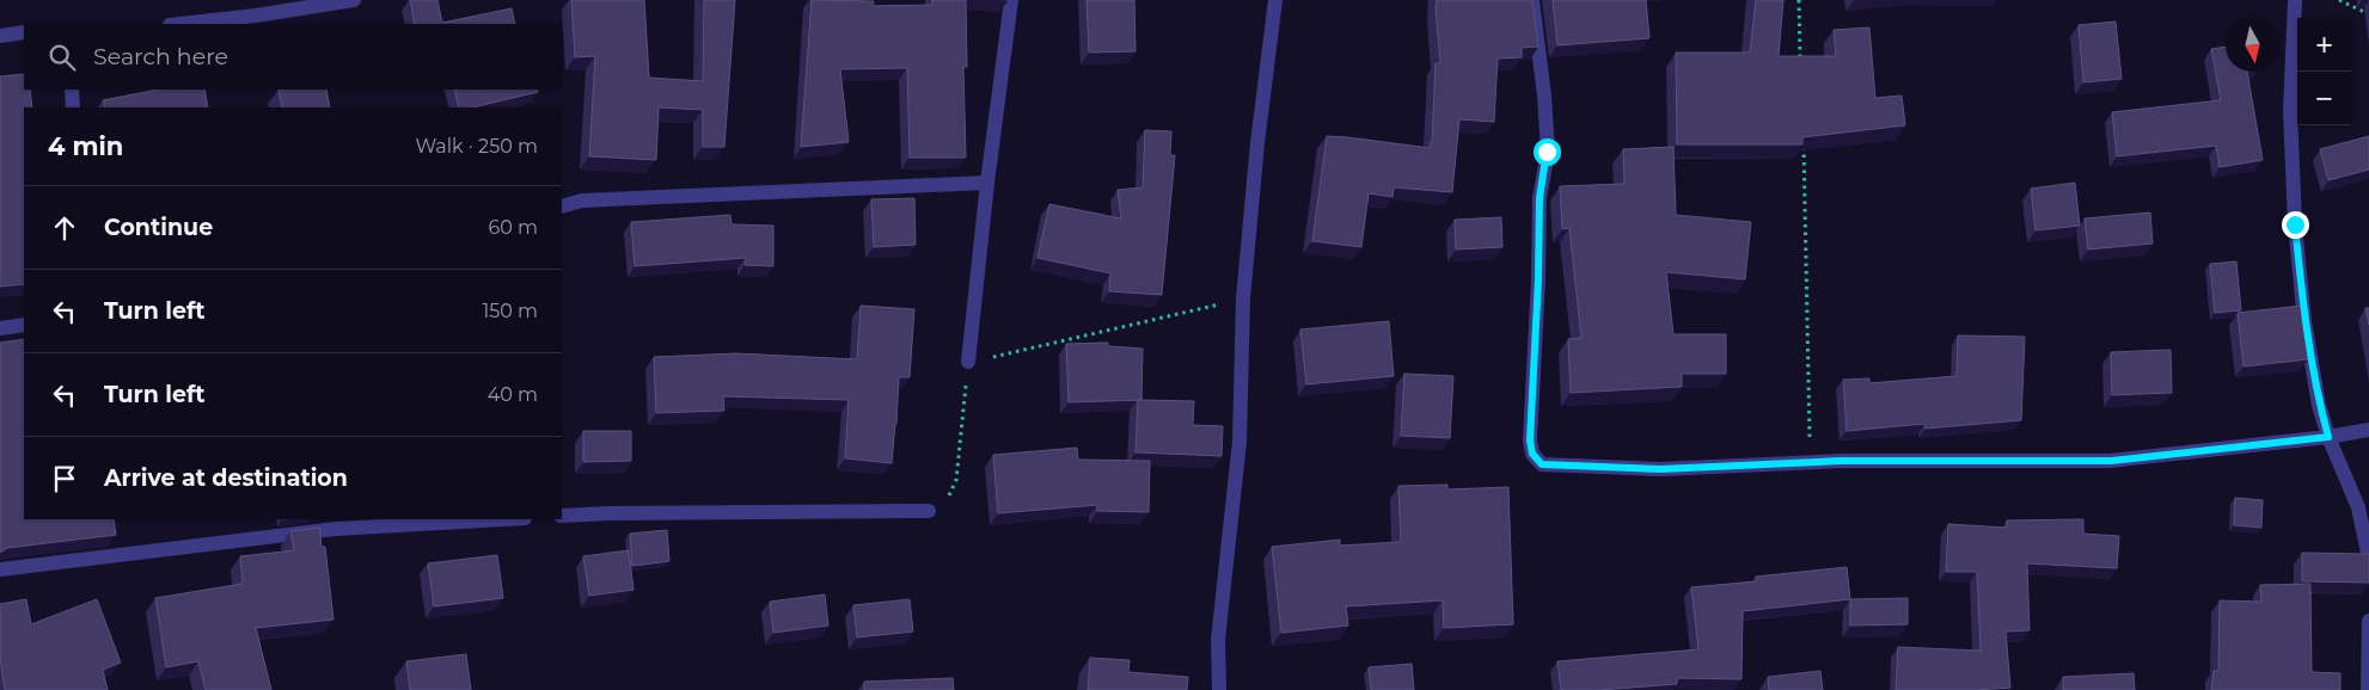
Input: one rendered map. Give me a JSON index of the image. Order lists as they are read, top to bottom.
{
  "north": "bottom",
  "page": {
    "map_buttons": ["+", "−"],
    "search": "Search here",
    "heading": ["4 min", "Walk · 250 m"],
    "list": [
      ["Continue", "60 m"],
      ["Turn left", "150 m"],
      ["Turn left", "40 m"],
      "Arrive at destination"
    ]
  }
}
